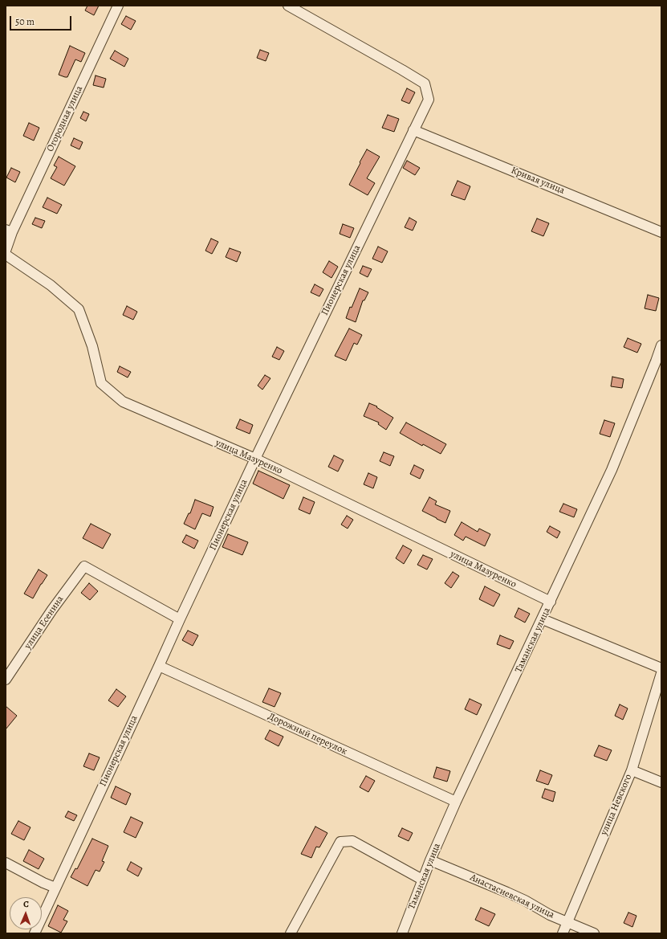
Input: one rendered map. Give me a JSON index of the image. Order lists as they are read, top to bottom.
{
  "streets": {
    "street": [
      "Огородная улица",
      "Кривая улица",
      "Пионерская улица",
      "улица Мазуренко",
      "улица Есенина",
      "Таманская улица",
      "Дорожный переулок",
      "улица Невского",
      "Анастасиевская улица"
    ]
  },
  "crossings": [
    ["Кривая улица", "Пионерская улица"],
    ["Пионерская улица", "улица Мазуренко"],
    ["Пионерская улица", "улица Есенина"],
    ["Пионерская улица", "Дорожный переулок"],
    ["улица Мазуренко", "Таманская улица"],
    ["Таманская улица", "Дорожный переулок"],
    ["Таманская улица", "Анастасиевская улица"],
    ["улица Невского", "Анастасиевская улица"]
  ],
  "scale_bar": "50 m",
  "north": "top"
}
